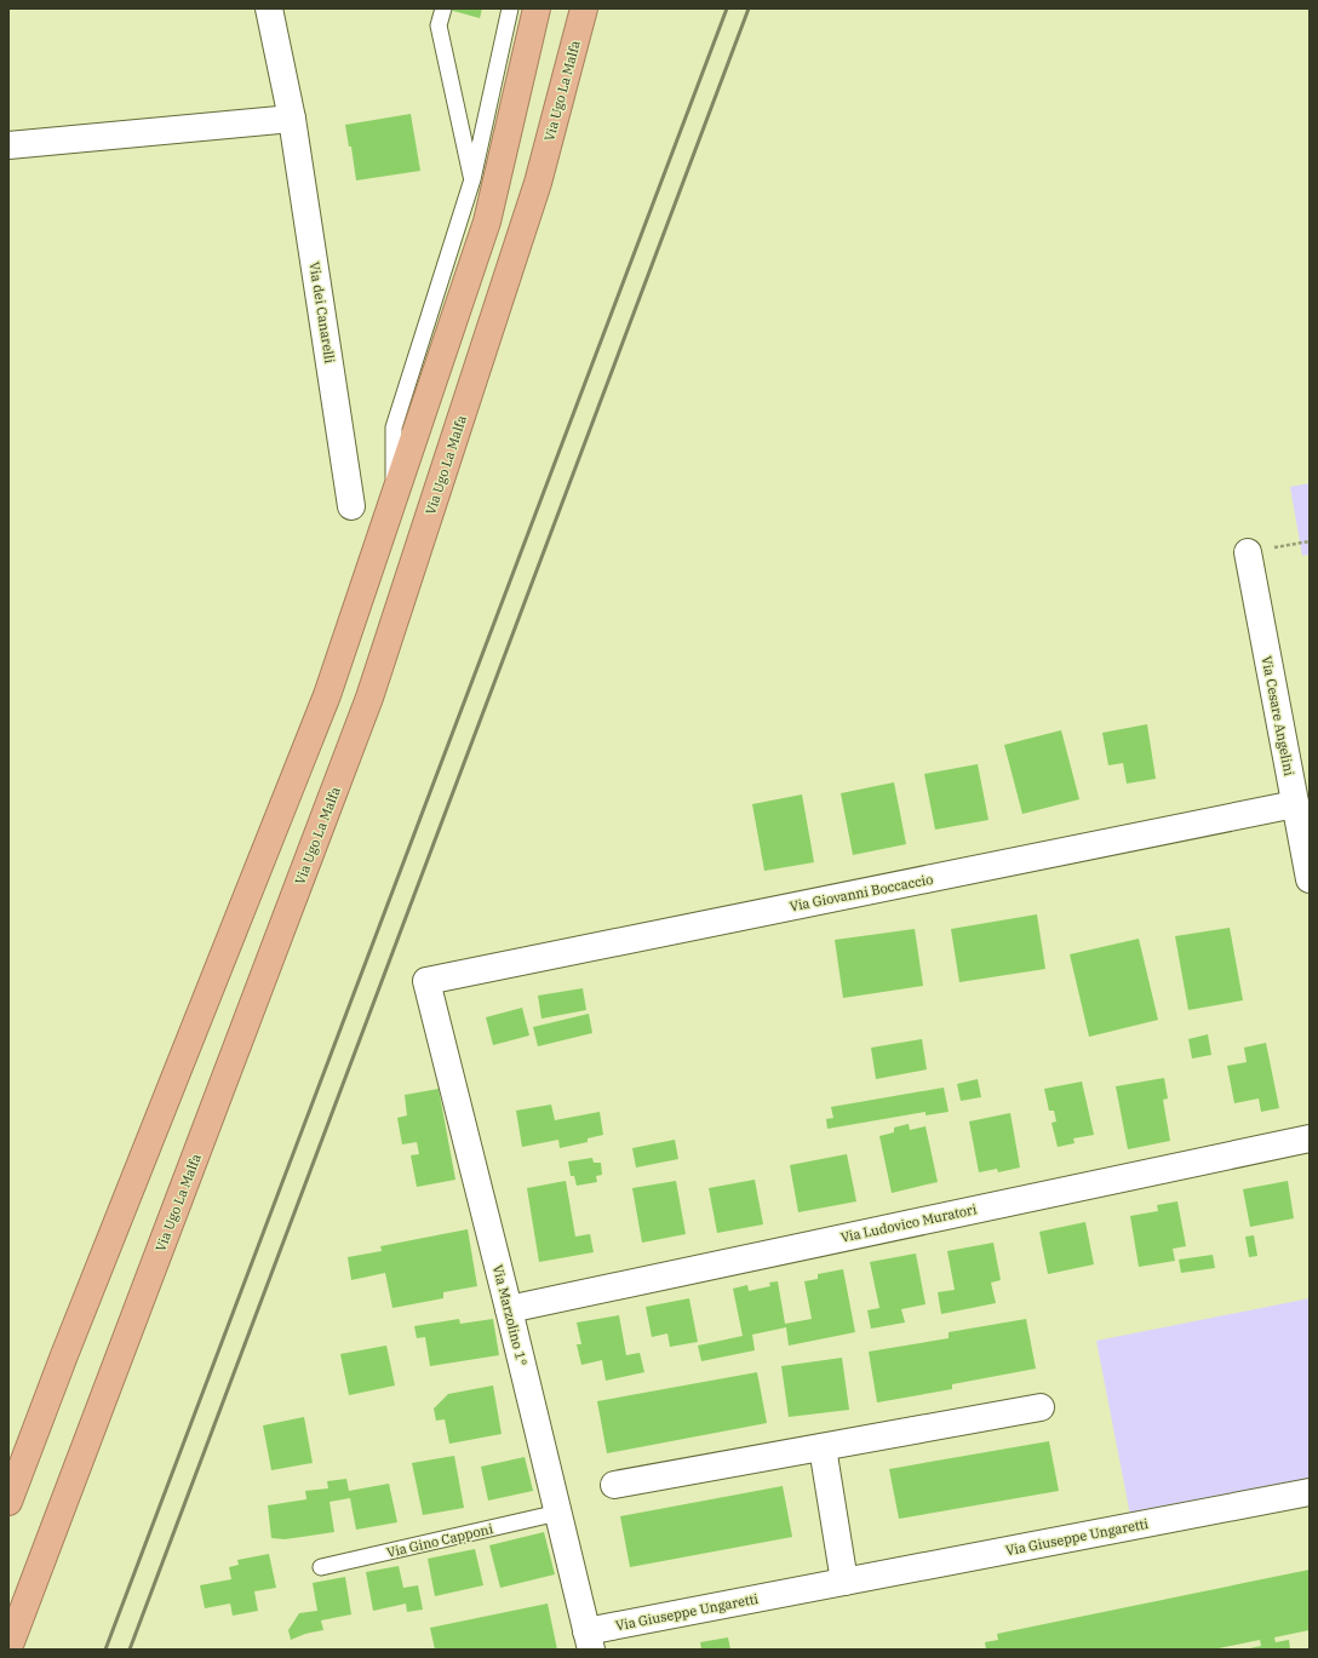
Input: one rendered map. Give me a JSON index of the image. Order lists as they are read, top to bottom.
{
  "streets": {
    "highway": ["Via Ugo La Malfa"],
    "street": [
      "Via dei Canarelli",
      "Via Cesare Angelini",
      "Via Giovanni Boccaccio",
      "Via Ludovico Muratori",
      "Via Marzolino 1°",
      "Via Giuseppe Ungaretti"
    ],
    "lane": ["Via Gino Capponi"]
  },
  "crossings": [
    ["Via Cesare Angelini", "Via Giovanni Boccaccio"],
    ["Via Giovanni Boccaccio", "Via Marzolino 1°"],
    ["Via Ludovico Muratori", "Via Marzolino 1°"],
    ["Via Marzolino 1°", "Via Giuseppe Ungaretti"],
    ["Via Marzolino 1°", "Via Gino Capponi"]
  ]
}
